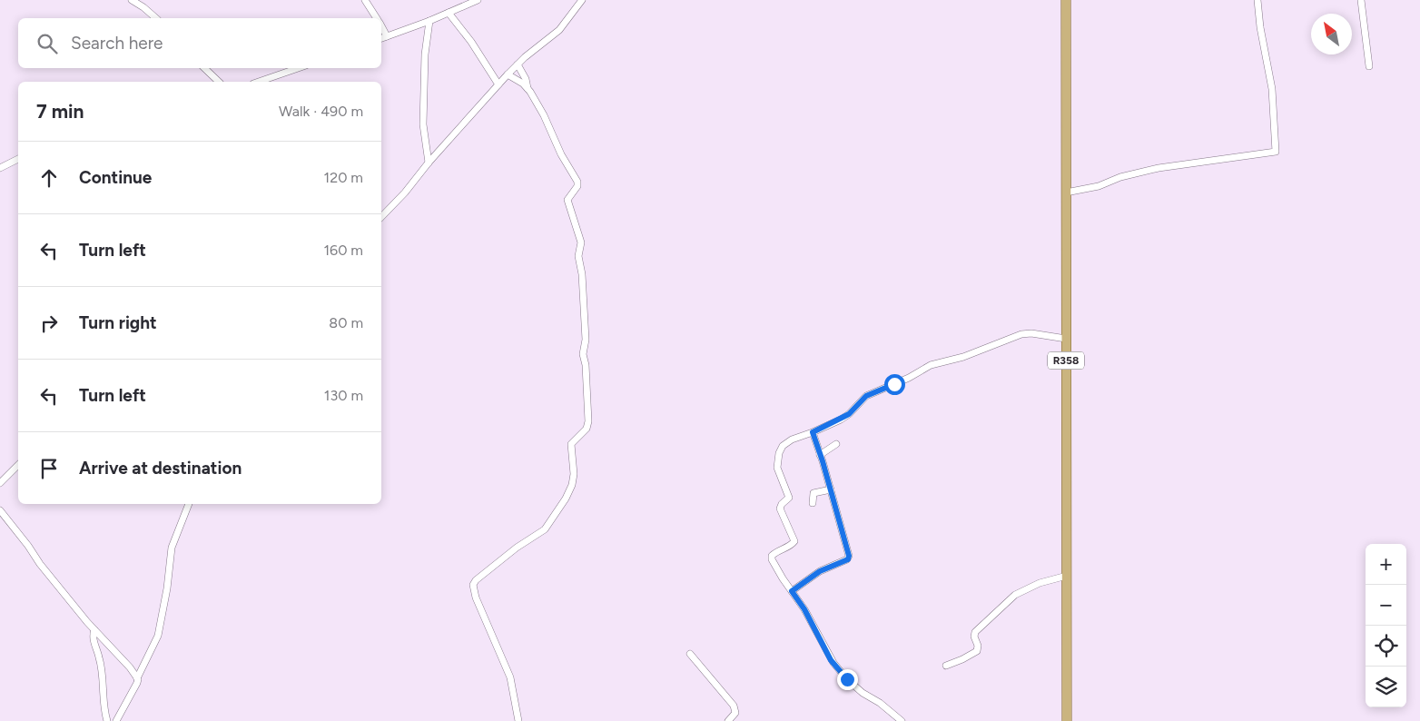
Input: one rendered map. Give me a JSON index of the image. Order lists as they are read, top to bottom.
{
  "streets": {
    "main road": ["R358"]
  },
  "north": "top left",
  "page": {
    "search": "Search here",
    "heading": ["7 min", "Walk · 490 m"],
    "list": [
      ["Continue", "120 m"],
      ["Turn left", "160 m"],
      ["Turn right", "80 m"],
      ["Turn left", "130 m"],
      "Arrive at destination"
    ],
    "map_buttons": ["+", "−"]
  }
}
